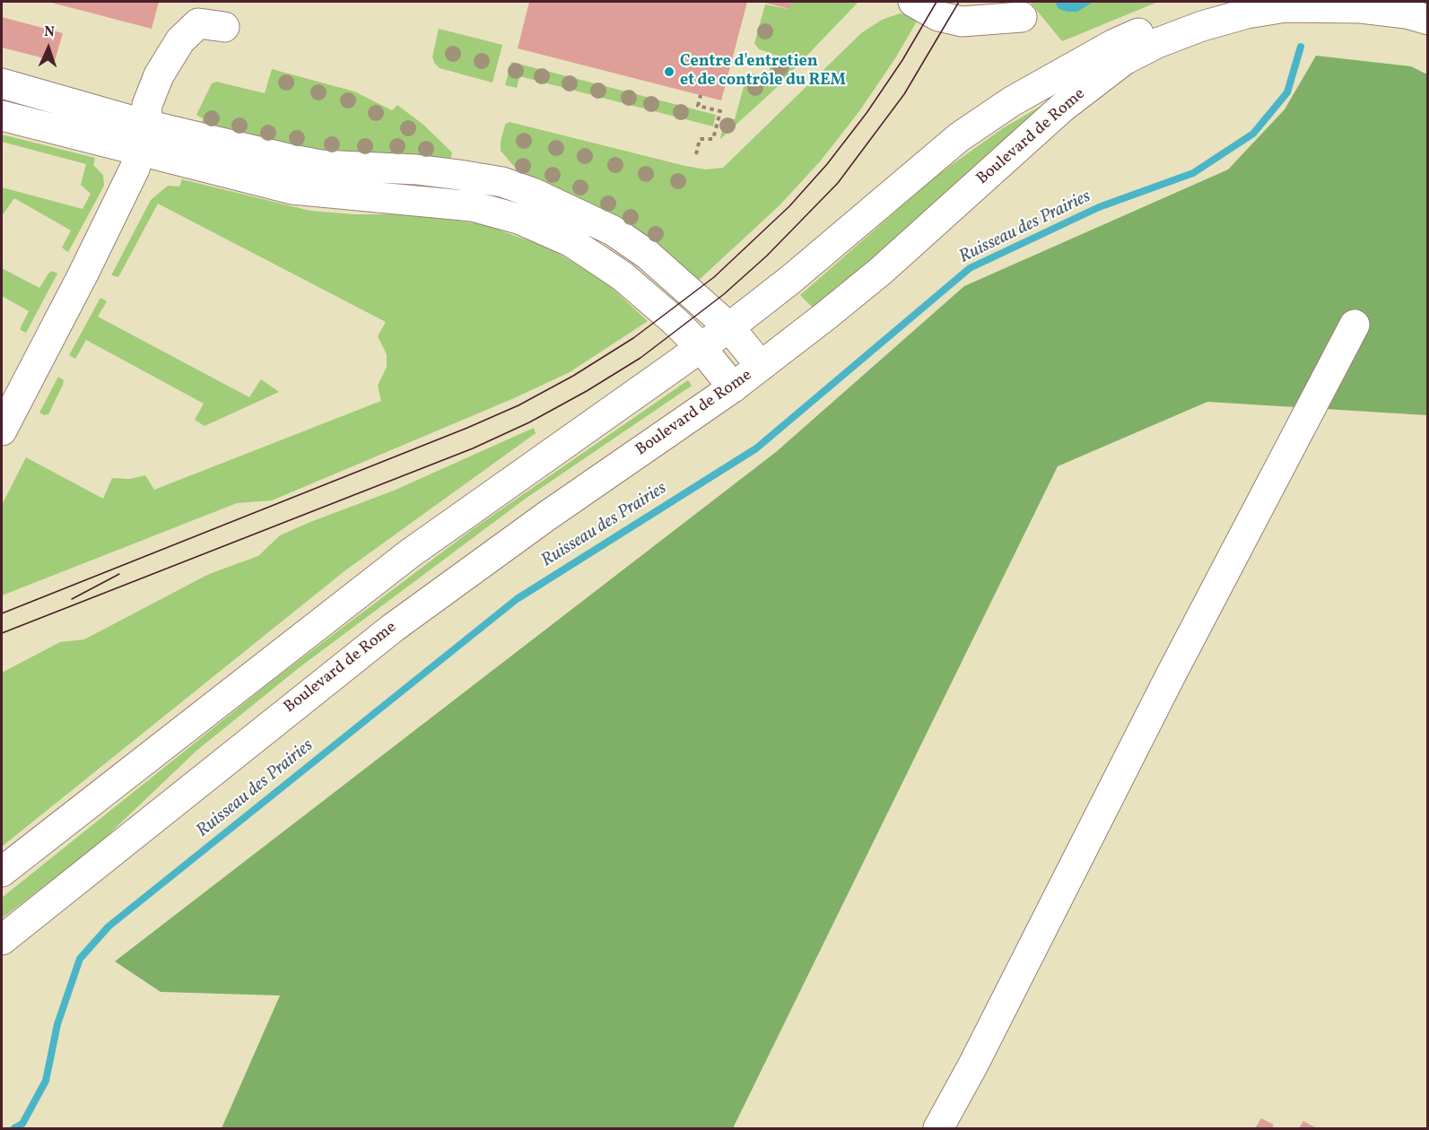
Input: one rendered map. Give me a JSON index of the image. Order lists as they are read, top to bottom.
{
  "streets": {
    "main road": ["Boulevard de Rome"]
  },
  "water": ["Ruisseau des Prairies"],
  "places": ["Centre d'entretien et de contrôle du REM"],
  "north": "top"
}
